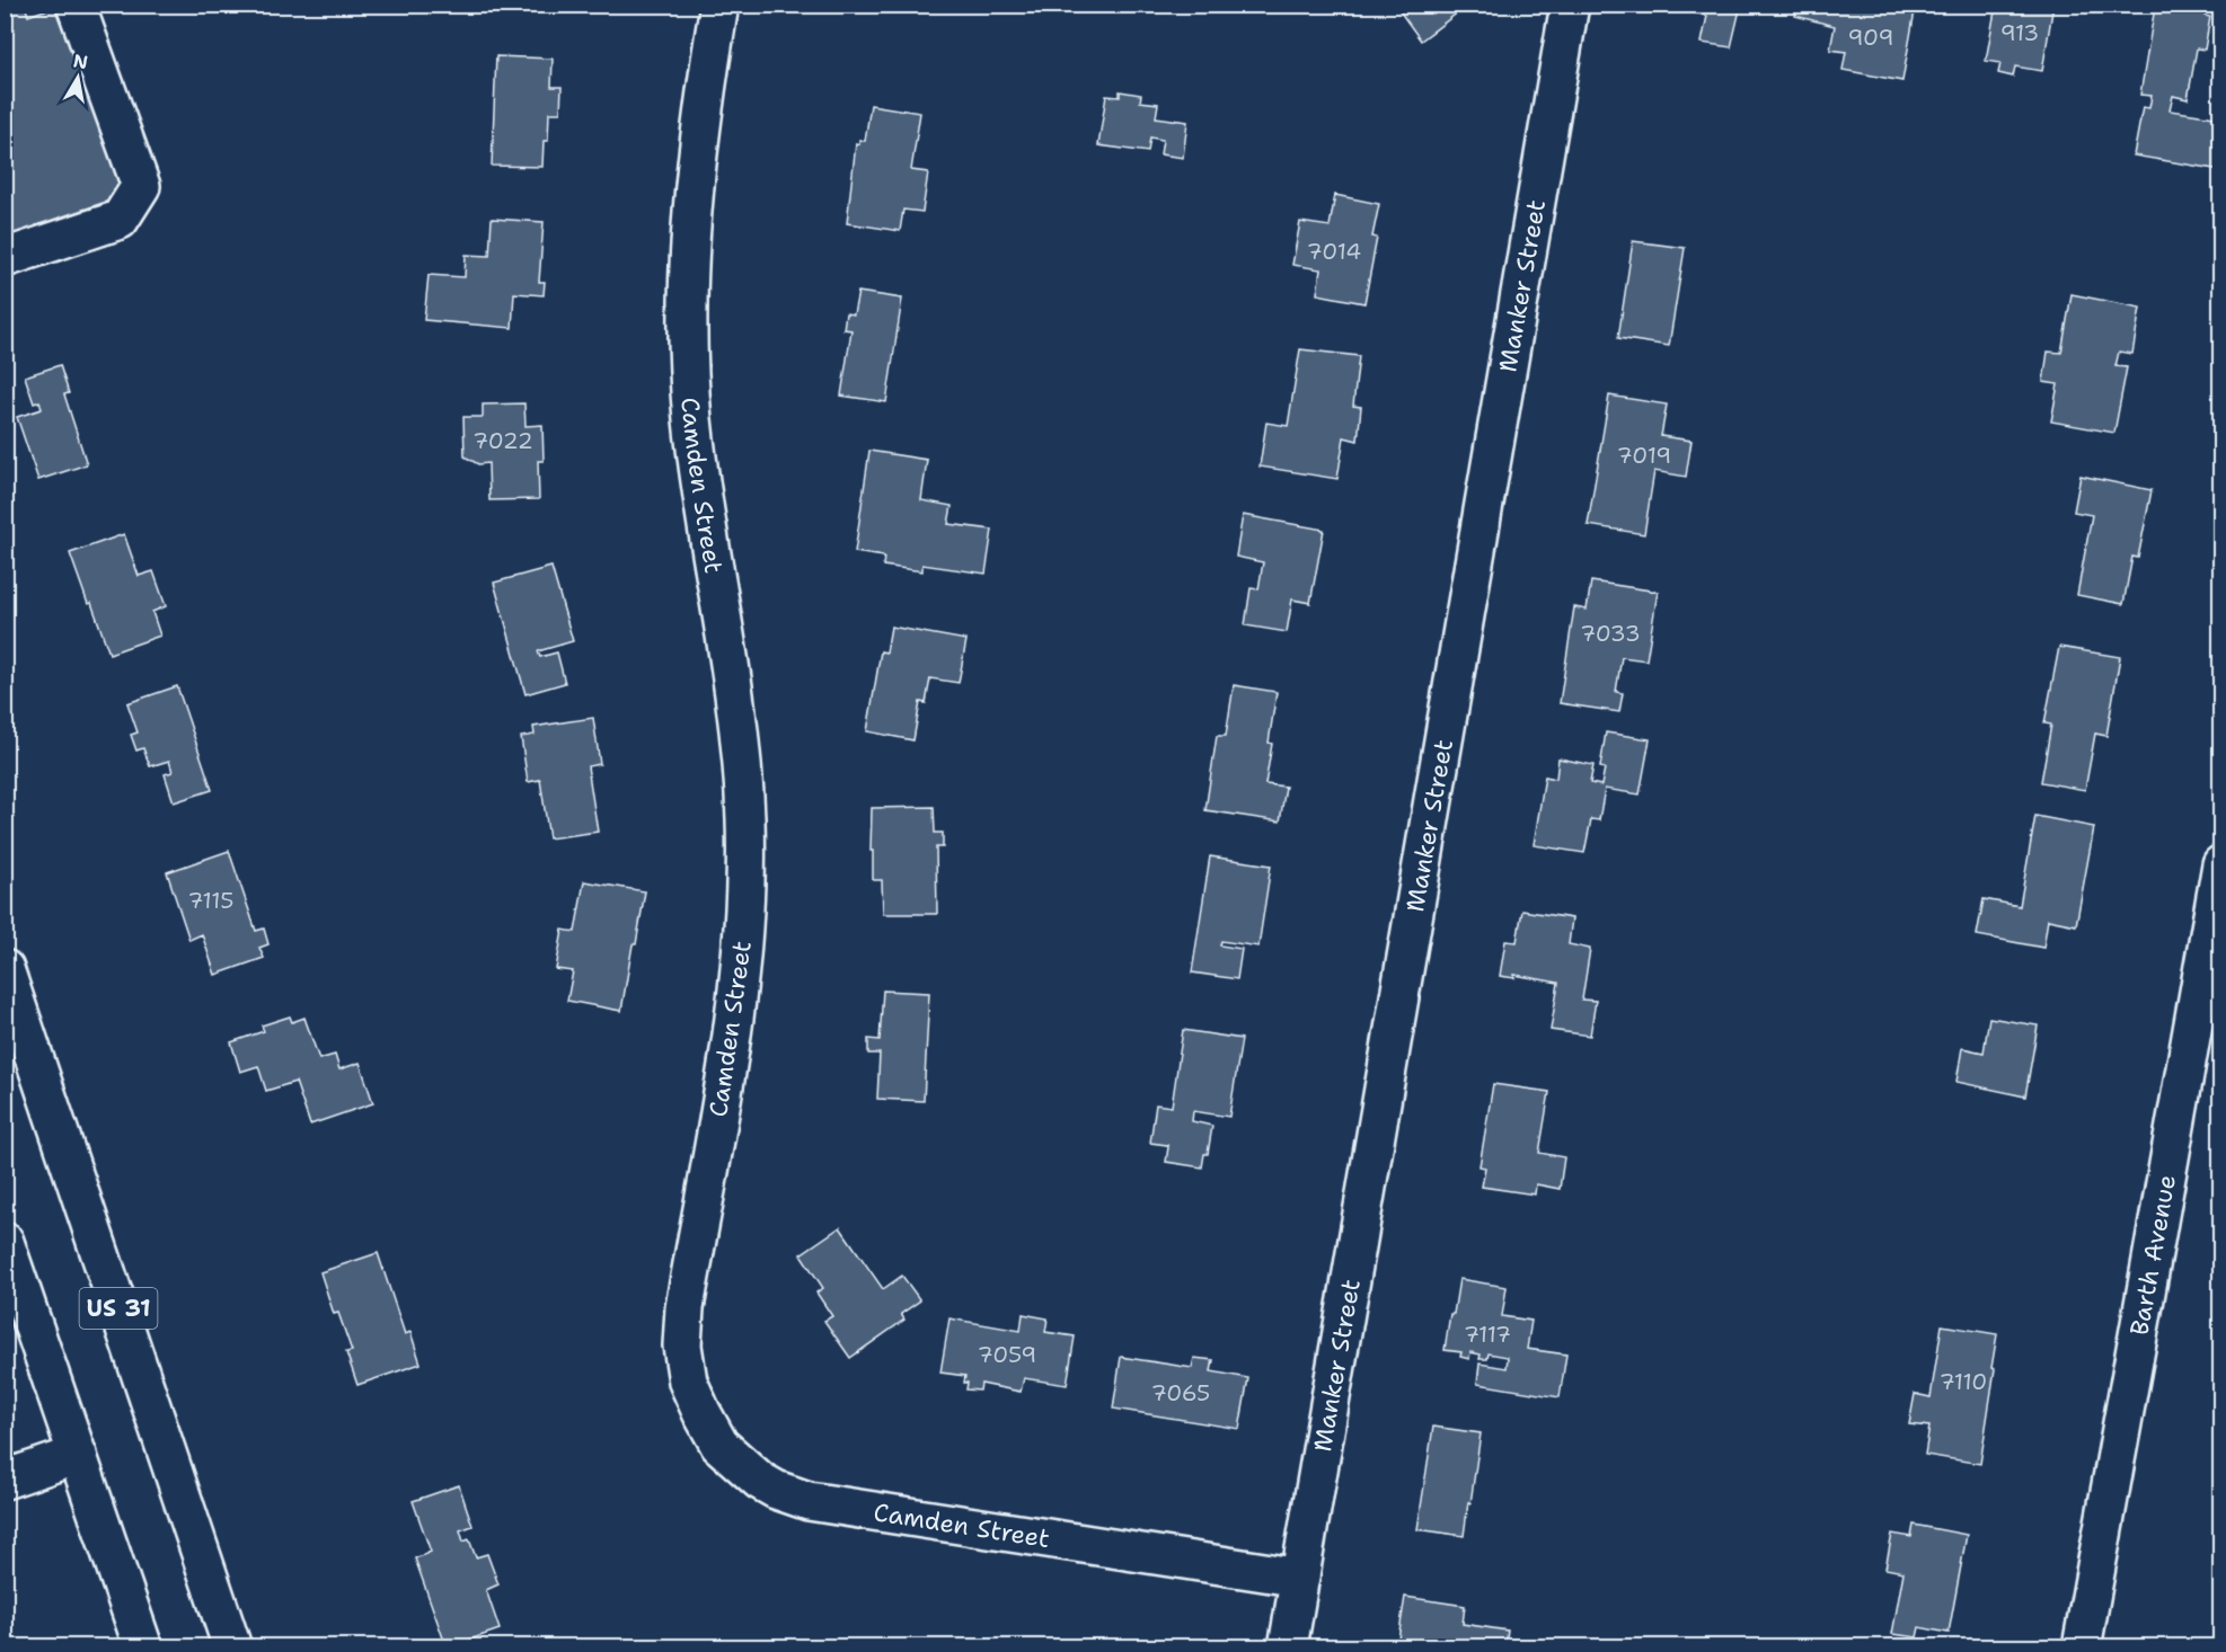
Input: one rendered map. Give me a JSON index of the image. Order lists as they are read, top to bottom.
{
  "streets": {
    "street": [
      "Manker Street",
      "Camden Street",
      "Barth Avenue",
      "US 31"
    ]
  },
  "crossings": [
    ["Manker Street", "Camden Street"]
  ],
  "house_numbers": [
    "913",
    "909",
    "7014",
    "7022",
    "7019",
    "7033",
    "7115",
    "7117",
    "7059",
    "7110",
    "7065"
  ],
  "north": "top"
}
